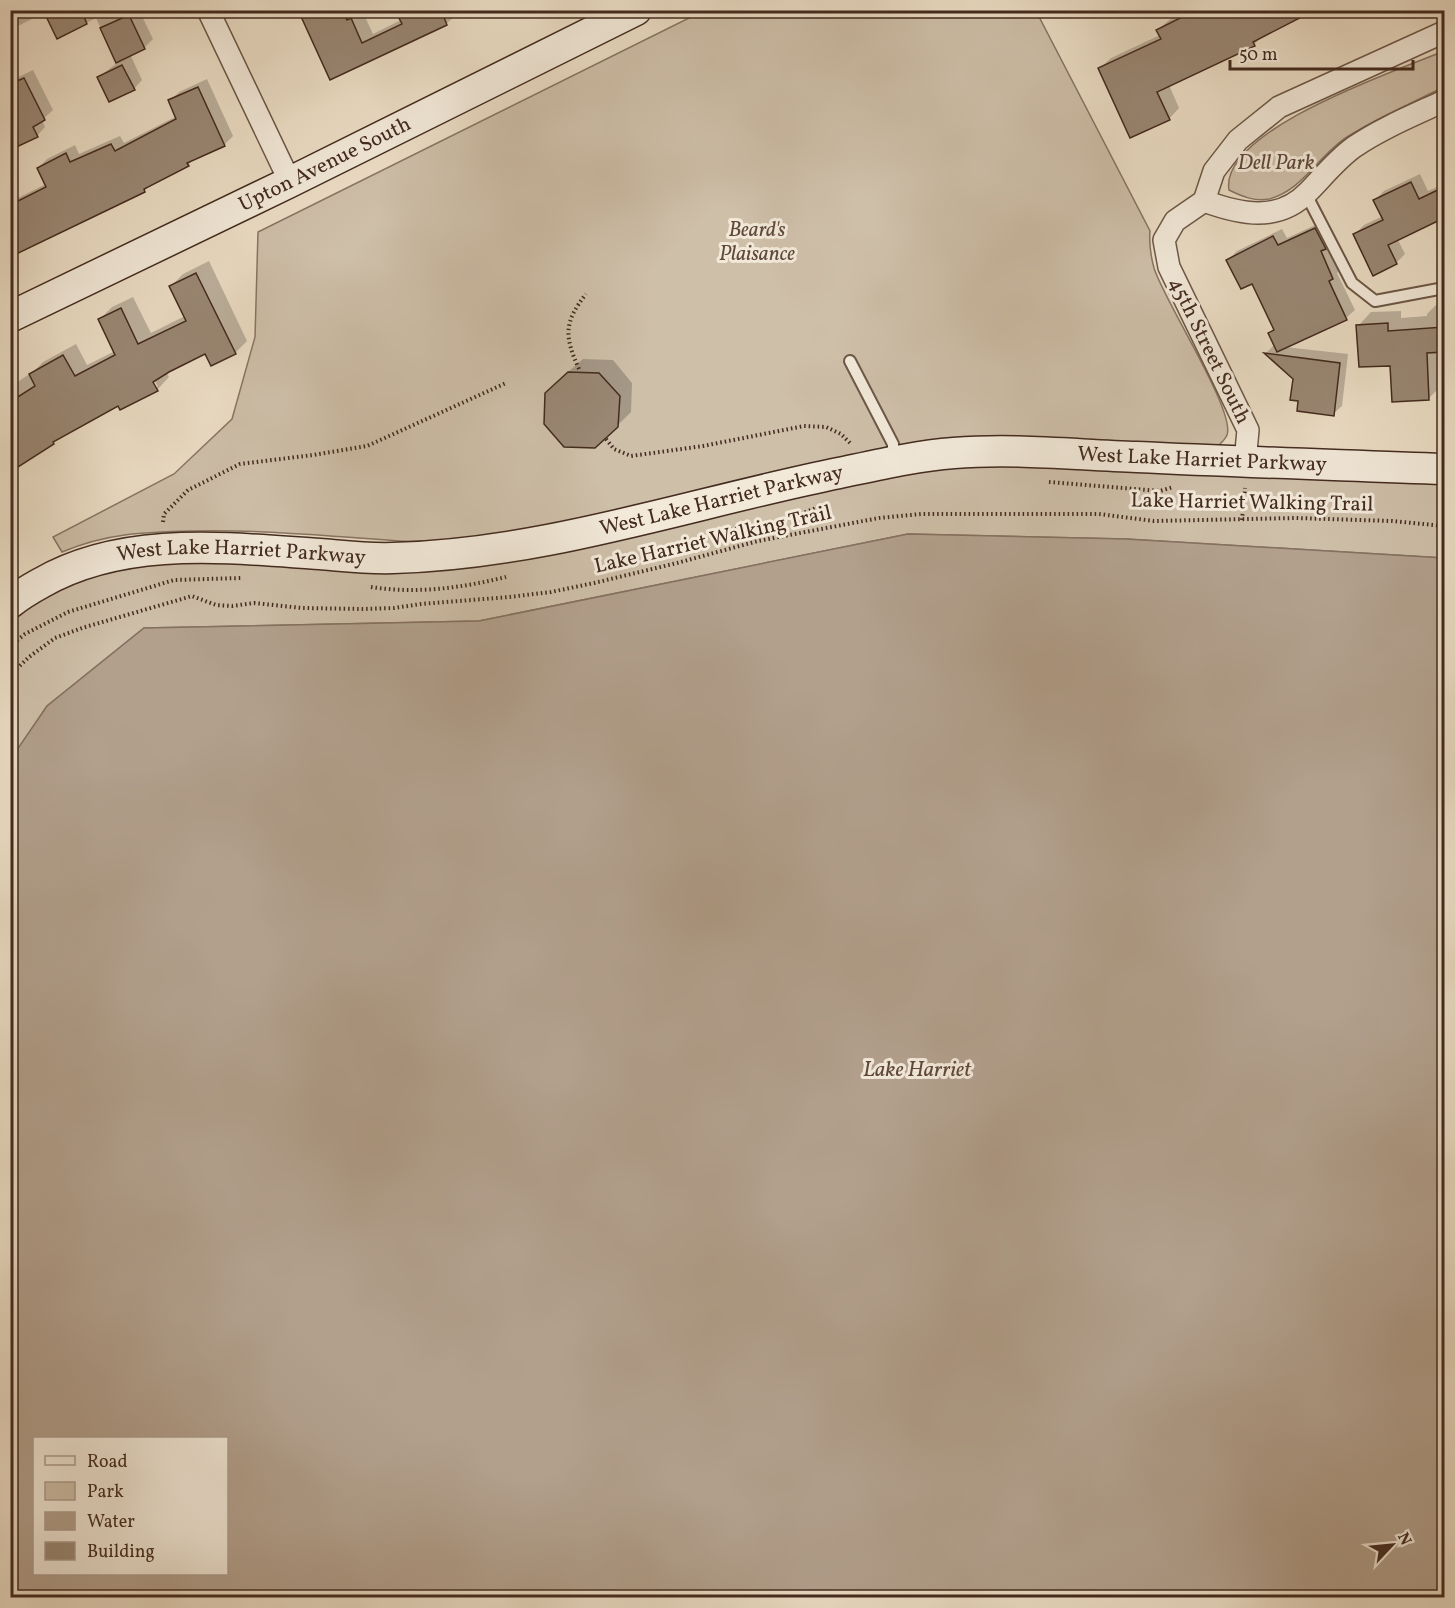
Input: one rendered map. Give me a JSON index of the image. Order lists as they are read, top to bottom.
{
  "streets": {
    "street": ["Upton Avenue South", "45th Street South", "West Lake Harriet Parkway"],
    "path": ["Lake Harriet Walking Trail"]
  },
  "crossings": [
    ["45th Street South", "West Lake Harriet Parkway"]
  ],
  "water": ["Lake Harriet"],
  "parks": ["Dell Park", "Beard's Plaisance"],
  "legend": [
    "Road",
    "Park",
    "Water",
    "Building"
  ],
  "scale_bar": "50 m",
  "north": "top right"
}
